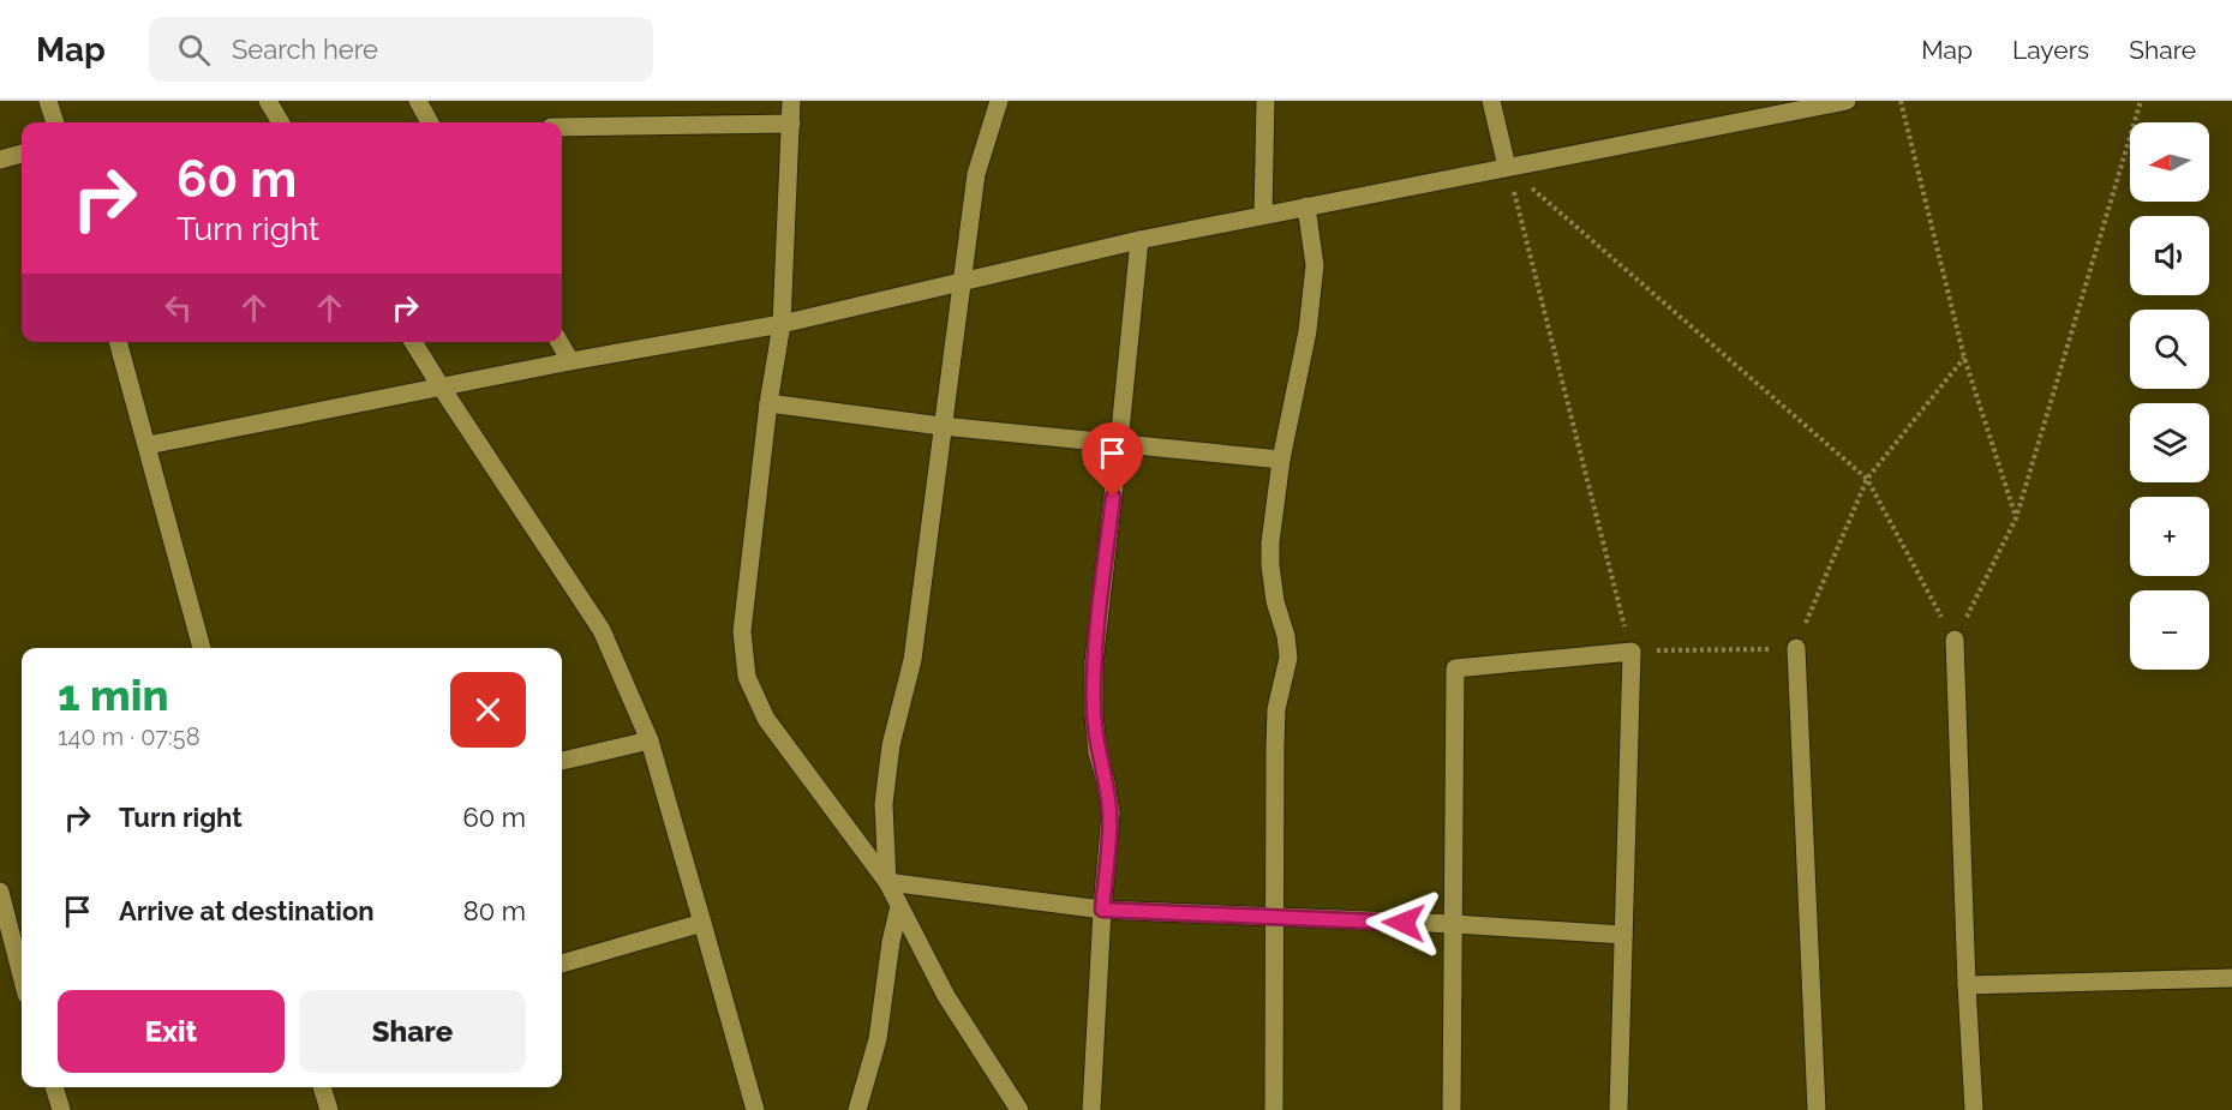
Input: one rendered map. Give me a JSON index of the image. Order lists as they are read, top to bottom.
{
  "north": "left",
  "page": {
    "header": "Map",
    "search": "Search here",
    "nav": ["Map", "Layers", "Share"],
    "map_buttons": ["+", "−"],
    "turn": ["60 m", "Turn right"],
    "heading": ["1 min", "140 m · 07:58"],
    "list": [
      {
        "name": "Turn right",
        "value": "60 m"
      },
      {
        "name": "Arrive at destination",
        "value": "80 m"
      }
    ],
    "buttons": ["Exit", "Share"]
  }
}
